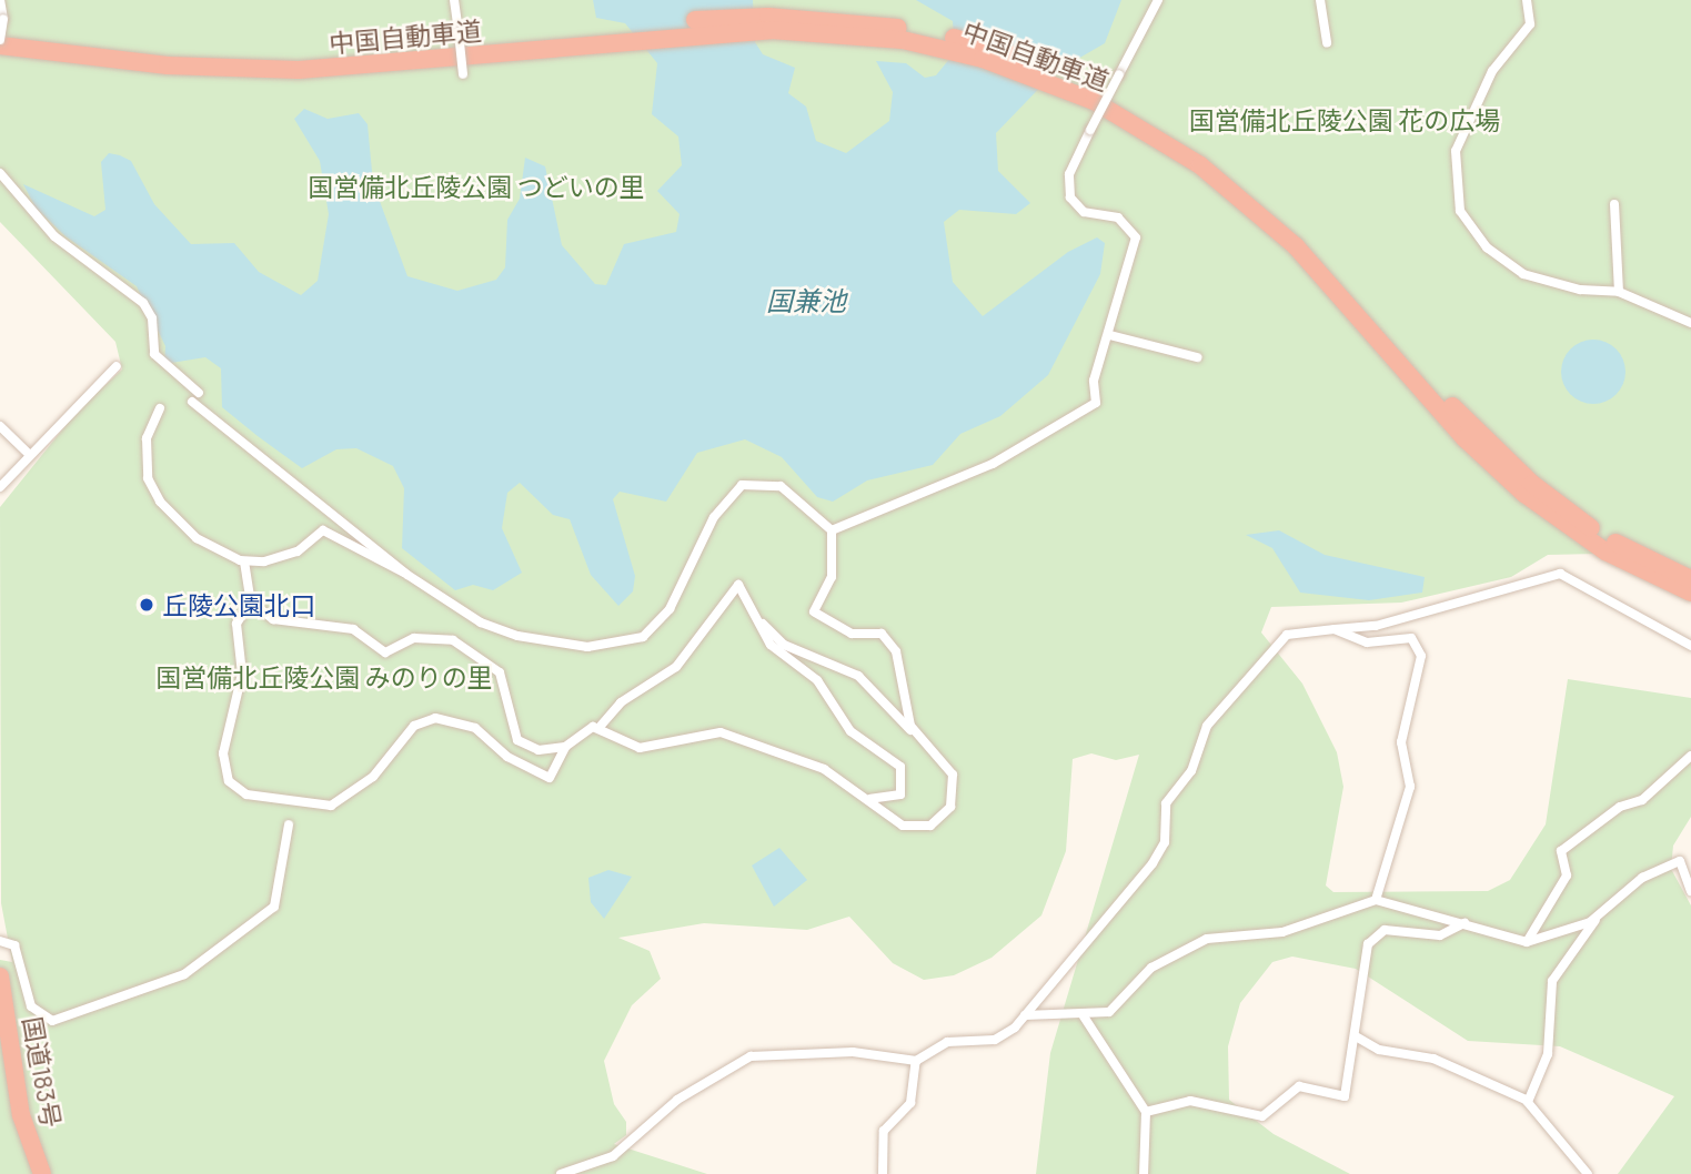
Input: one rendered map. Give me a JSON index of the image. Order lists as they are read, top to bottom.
{
  "streets": {
    "highway": ["中国自動車道", "国道183号"]
  },
  "water": ["国兼池"],
  "parks": ["国営備北丘陵公園 花の広場", "国営備北丘陵公園 つどいの里", "国営備北丘陵公園 みのりの里"],
  "places": ["丘陵公園北口"]
}
